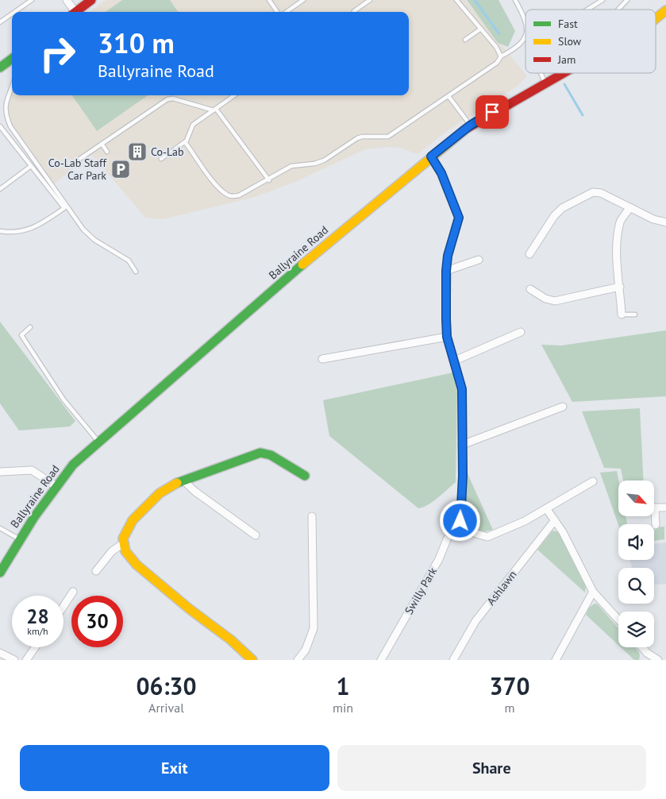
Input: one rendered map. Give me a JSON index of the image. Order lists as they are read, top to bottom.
{
  "streets": {
    "main road": ["Ballyraine Road"],
    "street": ["Ashlawn", "Swilly Park"]
  },
  "places": {
    "building": ["Co-Lab"],
    "parking": ["Co-Lab Staff Car Park"]
  },
  "legend": ["Fast", "Slow", "Jam"],
  "north": "bottom right",
  "page": {
    "turn": ["310 m", "Ballyraine Road"],
    "speed": "28 km/h",
    "limit": "30",
    "eta": [
      "06:30",
      "Arrival",
      "1",
      "min",
      "370",
      "m"
    ],
    "buttons": ["Exit", "Share"]
  }
}
